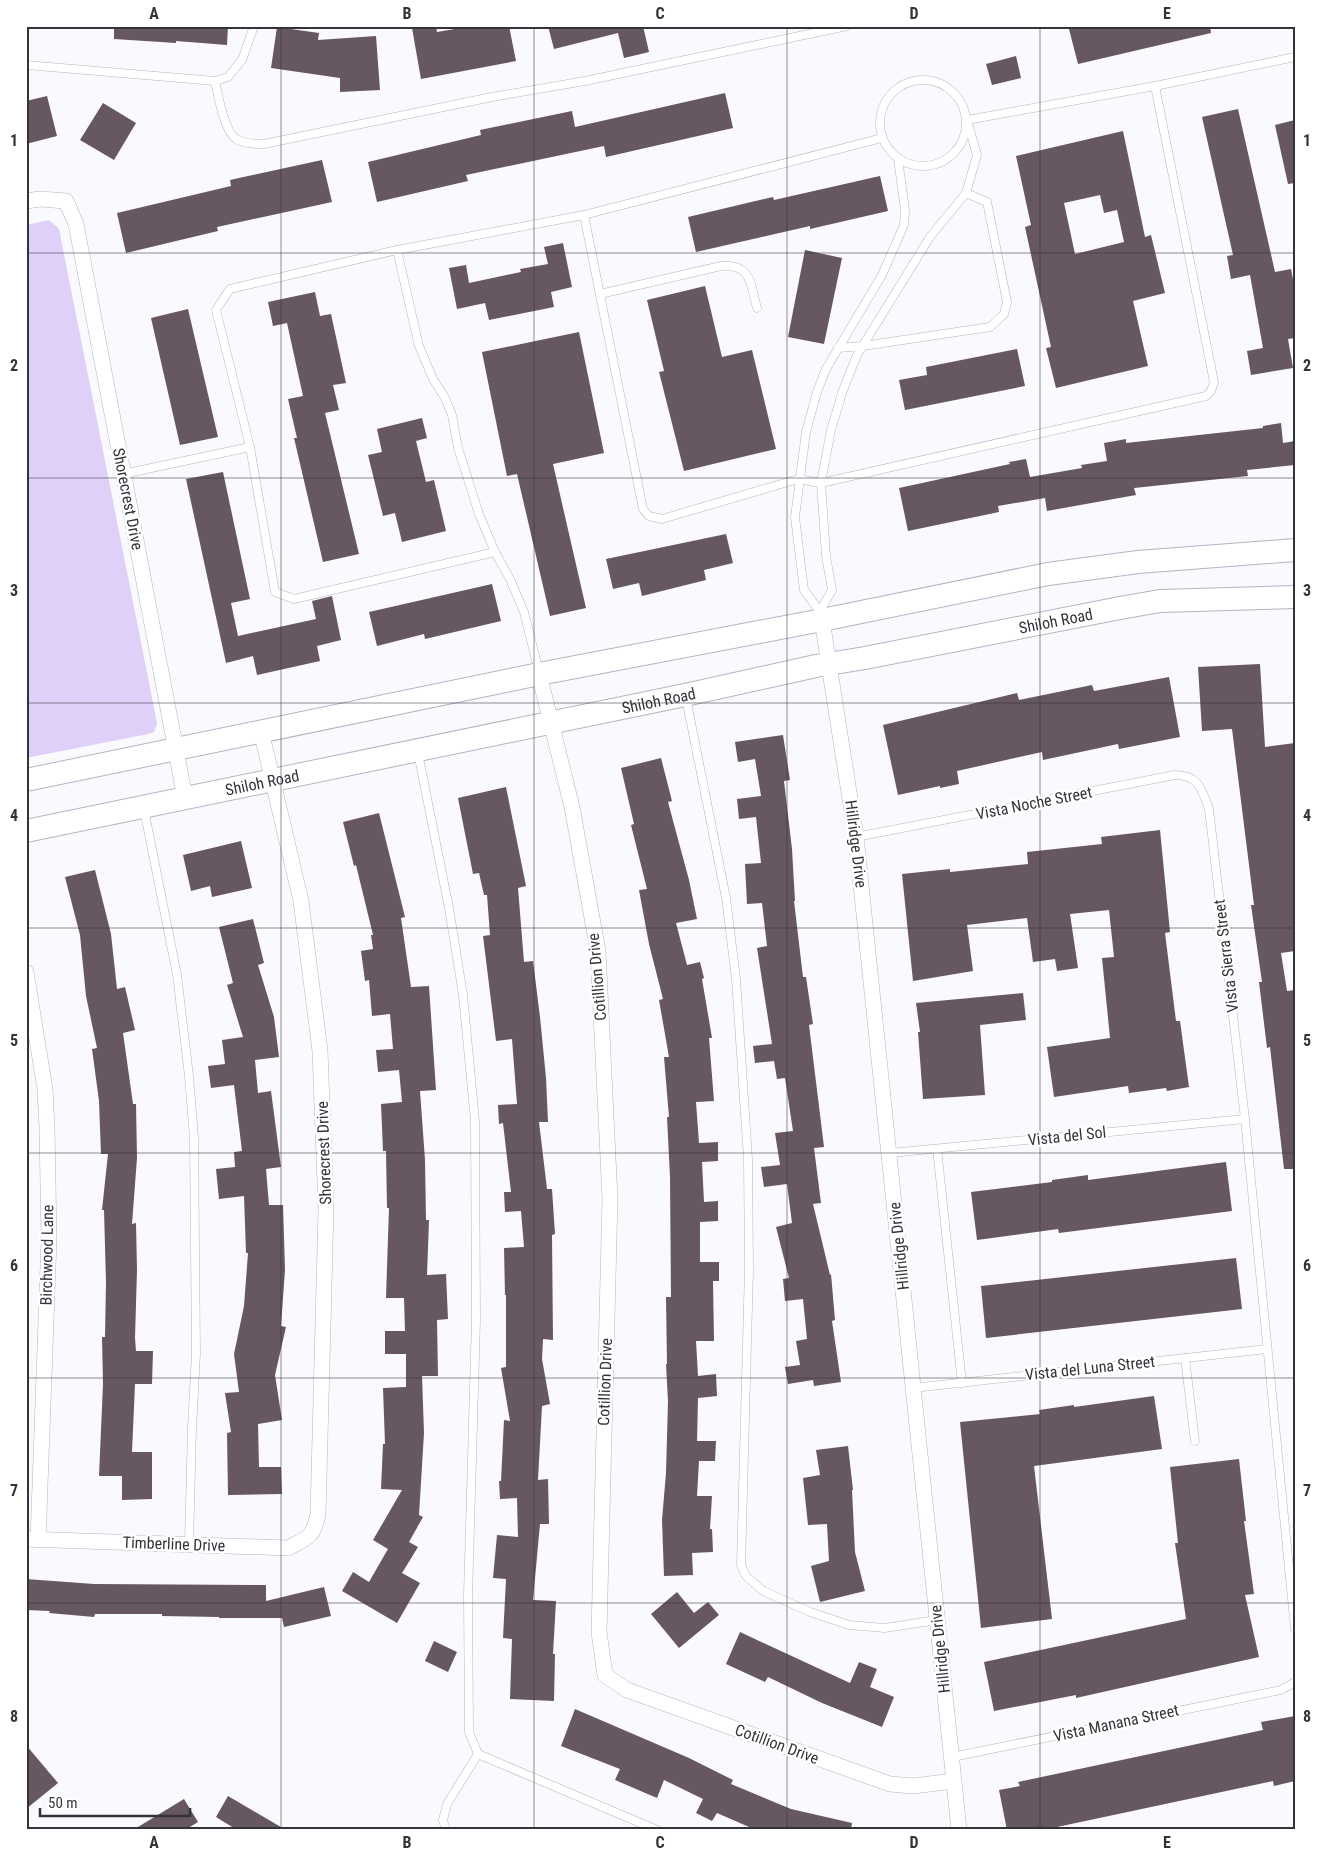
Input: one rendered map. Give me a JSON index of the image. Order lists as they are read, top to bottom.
{
  "streets": {
    "main road": ["Shiloh Road"],
    "street": [
      "Shorecrest Drive",
      "Hillridge Drive",
      "Cotillion Drive",
      "Birchwood Lane",
      "Timberline Drive"
    ],
    "lane": [
      "Vista Noche Street",
      "Vista Sierra Street",
      "Vista del Sol",
      "Vista del Luna Street",
      "Vista Manana Street"
    ]
  },
  "crossings": [
    ["Shorecrest Drive", "Shiloh Road"],
    ["Shorecrest Drive", "Timberline Drive"],
    ["Shiloh Road", "Hillridge Drive"],
    ["Shiloh Road", "Cotillion Drive"],
    ["Vista Noche Street", "Hillridge Drive"],
    ["Vista Noche Street", "Vista Sierra Street"],
    ["Hillridge Drive", "Cotillion Drive"],
    ["Hillridge Drive", "Vista del Sol"],
    ["Hillridge Drive", "Vista del Luna Street"],
    ["Hillridge Drive", "Vista Manana Street"],
    ["Vista Sierra Street", "Vista del Sol"],
    ["Vista Sierra Street", "Vista del Luna Street"],
    ["Birchwood Lane", "Timberline Drive"]
  ],
  "scale_bar": "50 m",
  "grid": {
    "columns": [
      "A",
      "B",
      "C",
      "D",
      "E"
    ],
    "rows": [
      "1",
      "2",
      "3",
      "4",
      "5",
      "6",
      "7",
      "8"
    ]
  }
}
